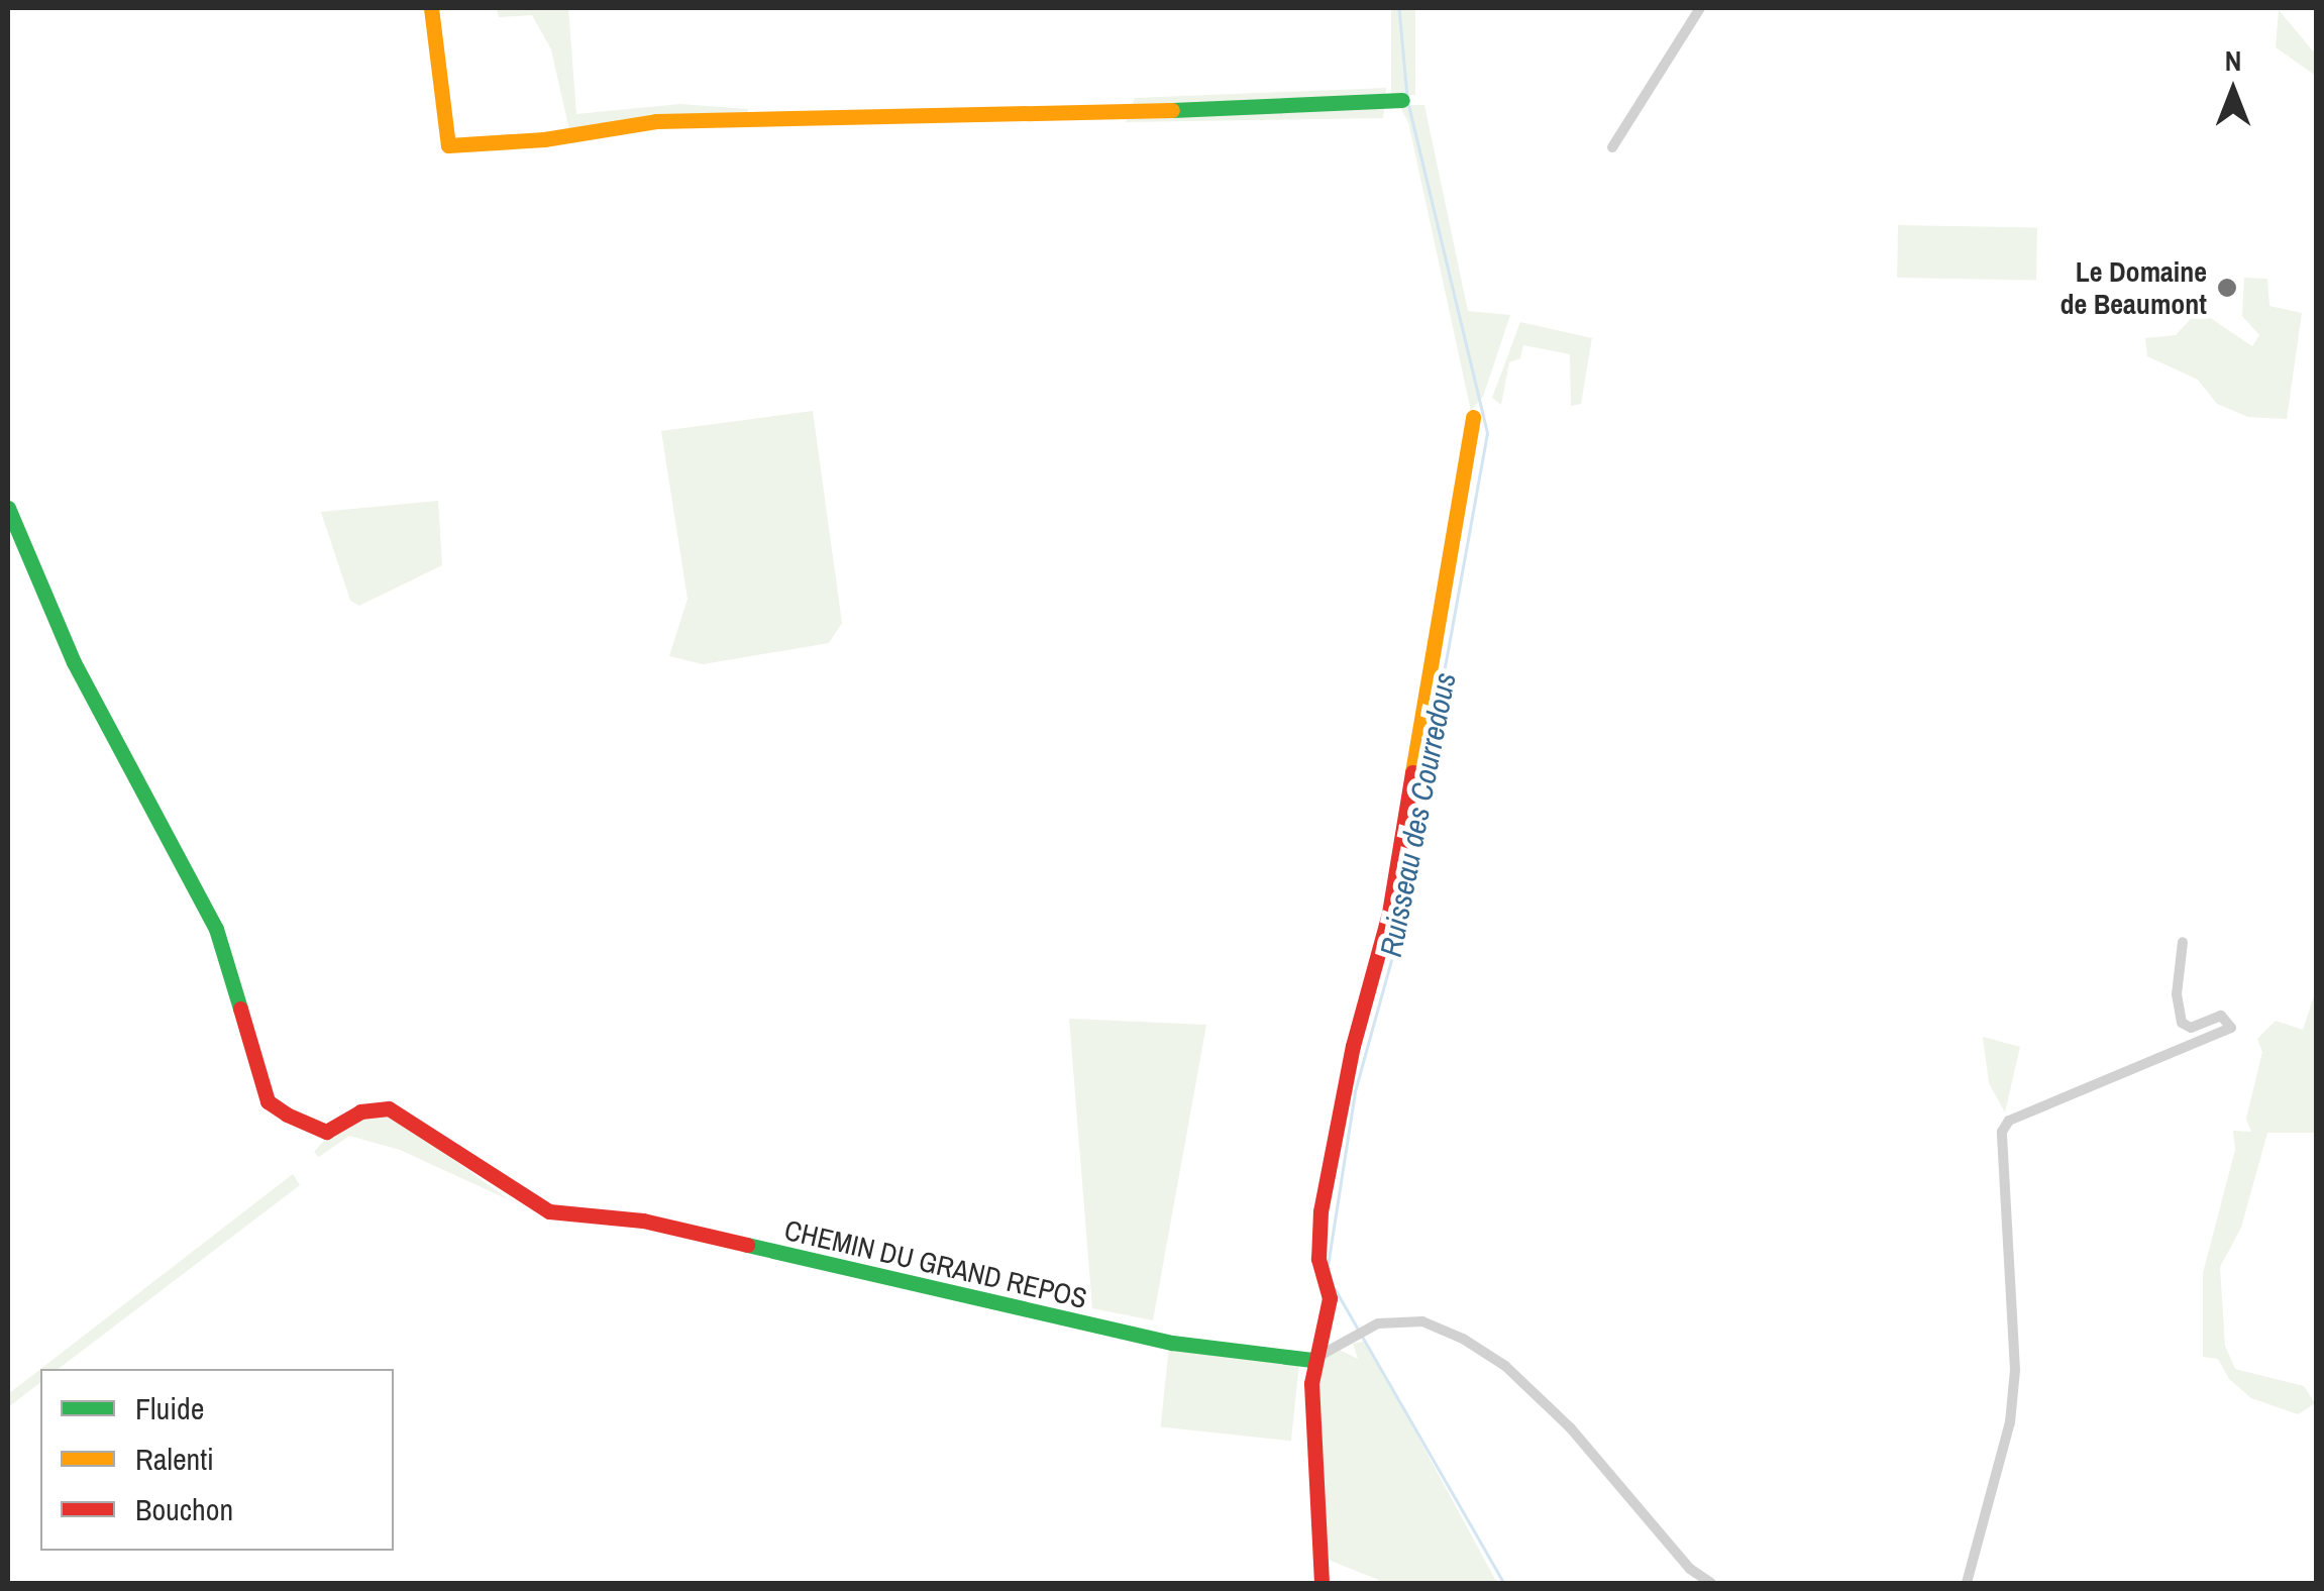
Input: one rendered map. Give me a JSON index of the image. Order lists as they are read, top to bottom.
{
  "streets": {
    "street": ["CHEMIN DU GRAND REPOS"]
  },
  "water": ["Ruisseau des Courredous"],
  "places": ["Le Domaine de Beaumont"],
  "legend": ["Fluide", "Ralenti", "Bouchon"],
  "north": "top"
}
